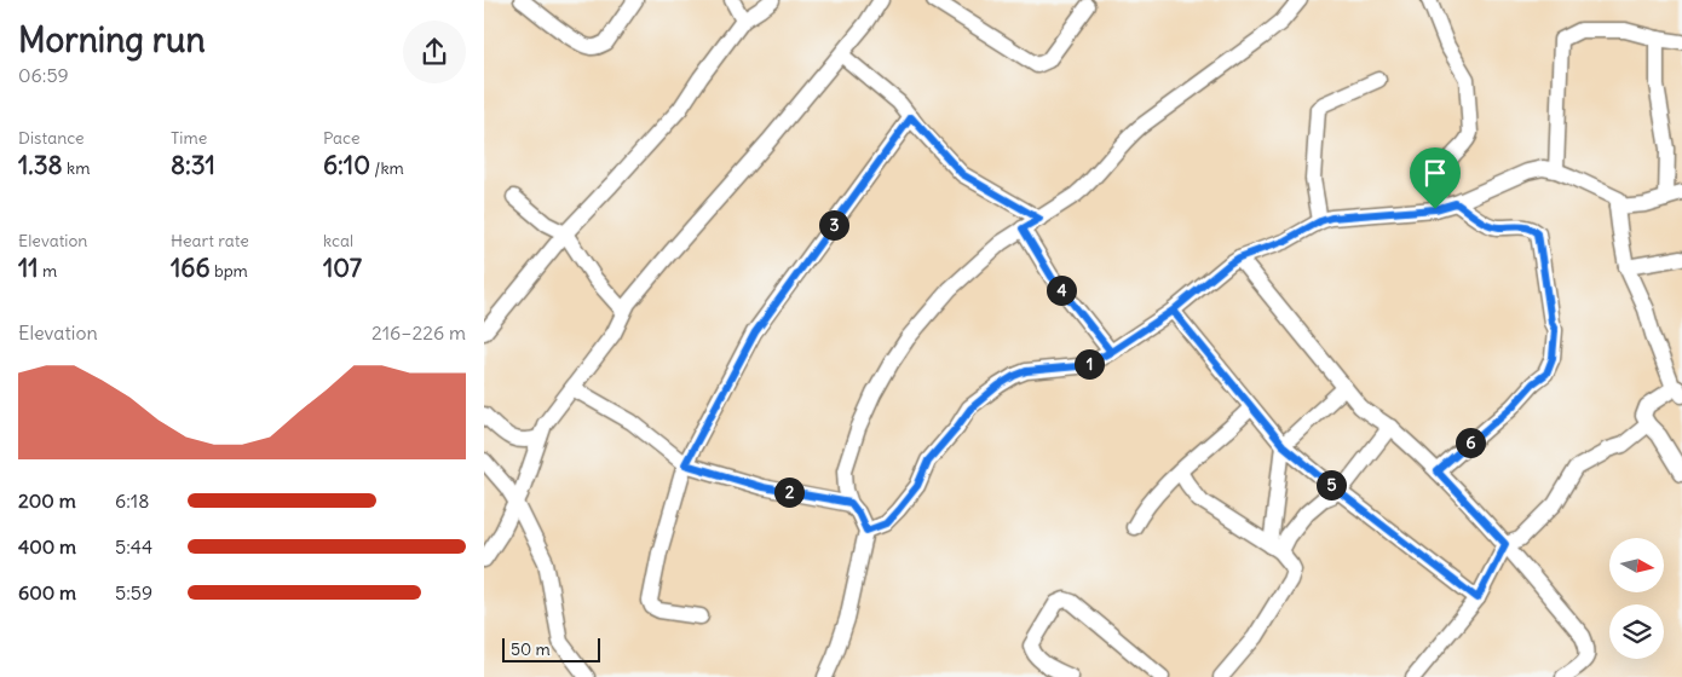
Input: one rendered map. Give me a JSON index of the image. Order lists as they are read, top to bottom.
{
  "scale_bar": "50 m",
  "north": "right",
  "page": {
    "heading": ["Morning run", "06:59"],
    "stats": [
      ["Distance", "1.38 km"],
      ["Time", "8:31"],
      ["Pace", "6:10 /km"],
      ["Elevation", "11 m"],
      ["Heart rate", "166 bpm"],
      ["kcal", "107"]
    ],
    "pins": [
      "3",
      "4",
      "1",
      "6",
      "5",
      "2"
    ],
    "chart": ["Elevation", "216–226 m"],
    "list": [
      {
        "name": "200 m",
        "note": "6:18"
      },
      {
        "name": "400 m",
        "note": "5:44"
      },
      {
        "name": "600 m",
        "note": "5:59"
      }
    ],
    "scale": "50 m"
  }
}
